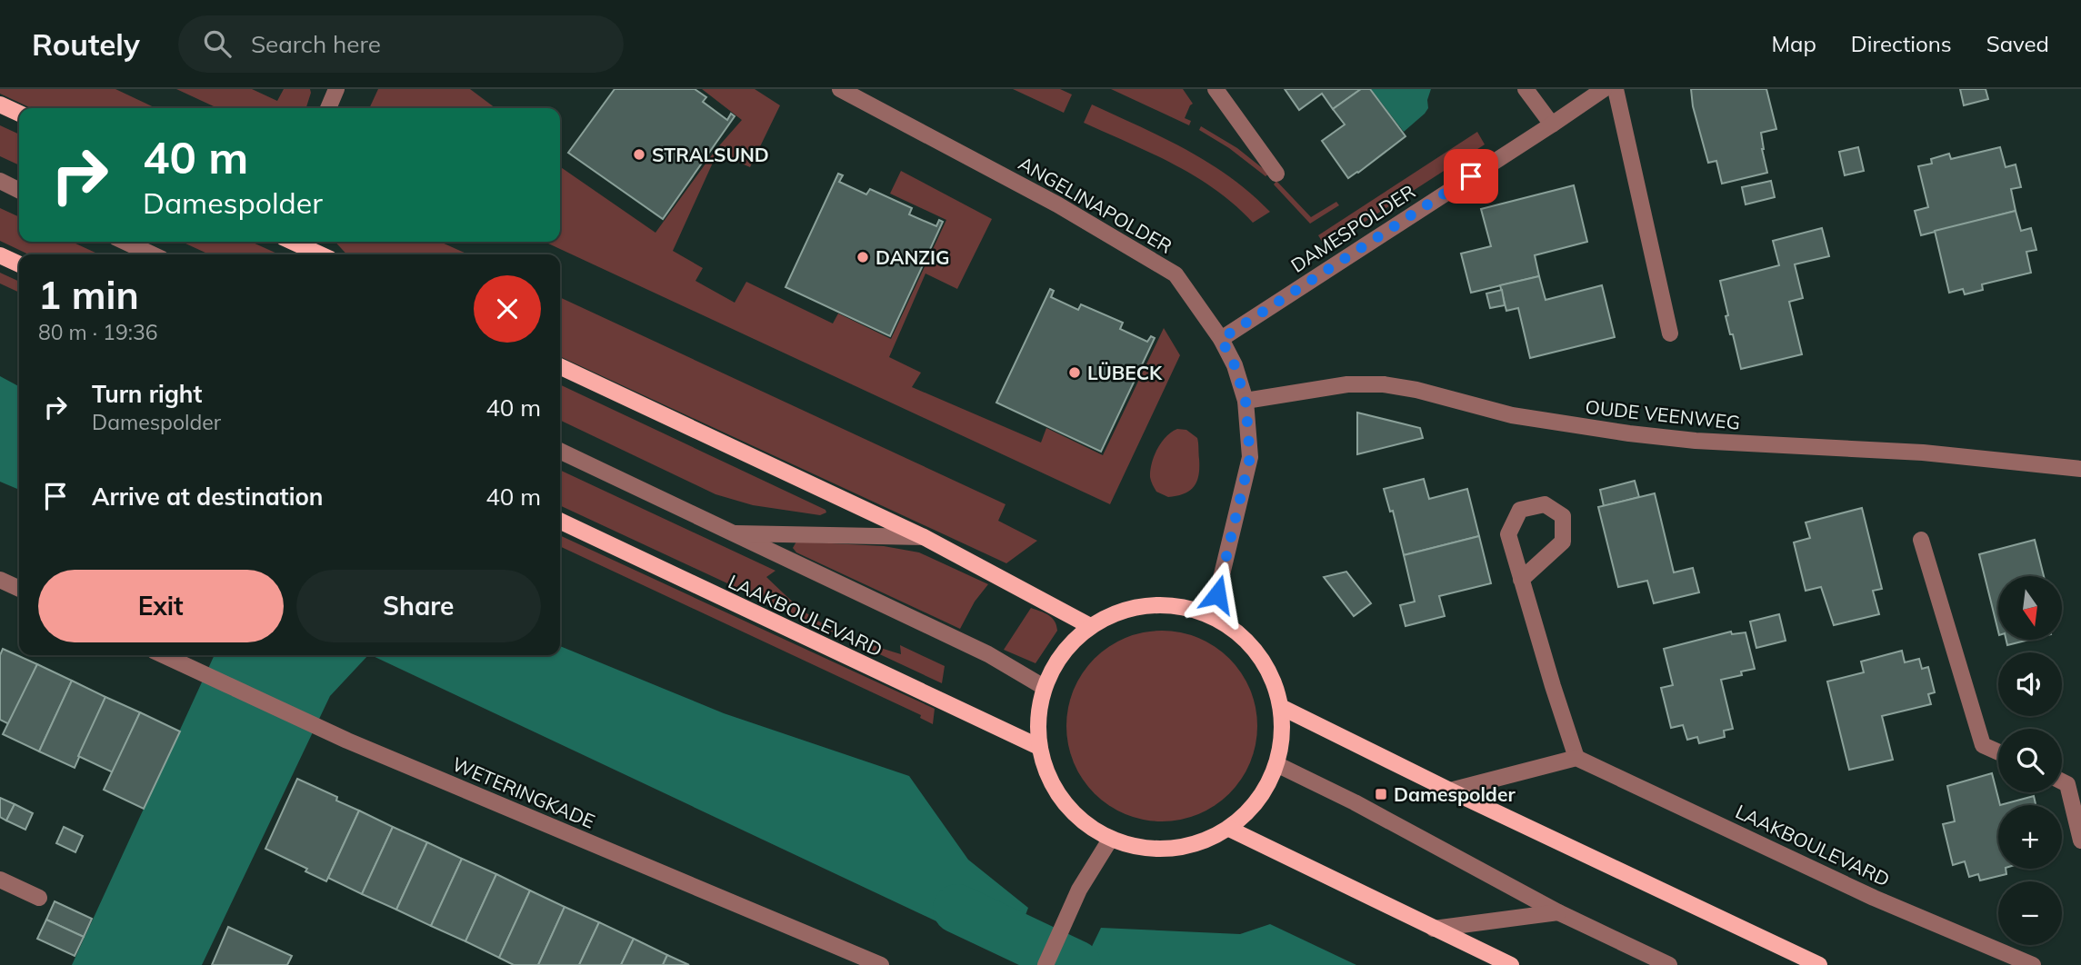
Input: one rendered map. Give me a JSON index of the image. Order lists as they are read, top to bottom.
{
  "streets": {
    "main road": ["LAAKBOULEVARD"],
    "street": [
      "ANGELINAPOLDER",
      "DAMESPOLDER",
      "OUDE VEENWEG",
      "WETERINGKADE"
    ]
  },
  "crossings": [
    ["ANGELINAPOLDER", "DAMESPOLDER"],
    ["ANGELINAPOLDER", "OUDE VEENWEG"]
  ],
  "places": {
    "other": ["STRALSUND", "DANZIG", "LÜBECK"],
    "transit": ["Damespolder"]
  },
  "north": "bottom",
  "page": {
    "header": "Routely",
    "search": "Search here",
    "nav": ["Map", "Directions", "Saved"],
    "turn": ["40 m", "Damespolder"],
    "heading": ["1 min", "80 m · 19:36"],
    "list": [
      {
        "name": "Turn right",
        "note": "Damespolder",
        "value": "40 m"
      },
      {
        "name": "Arrive at destination",
        "value": "40 m"
      }
    ],
    "buttons": ["Exit", "Share"],
    "map_buttons": ["+", "−"]
  }
}
